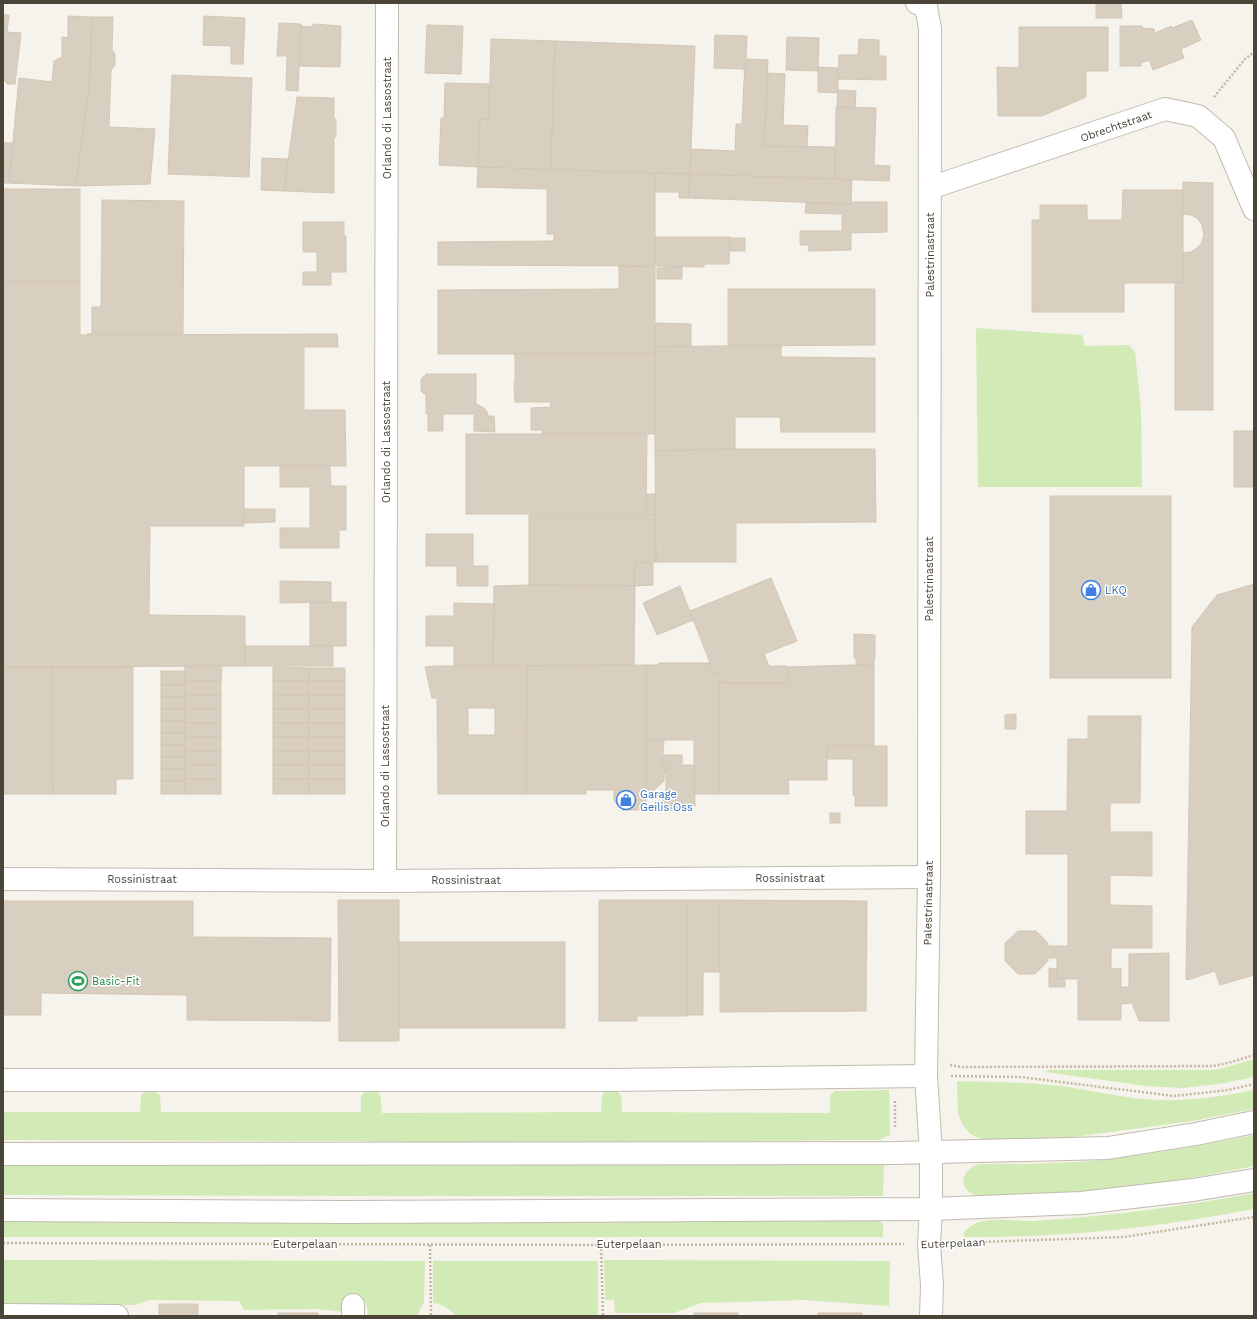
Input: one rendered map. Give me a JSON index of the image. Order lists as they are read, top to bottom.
{
  "streets": {
    "street": [
      "Orlando di Lassostraat",
      "Obrechtstraat",
      "Palestrinastraat",
      "Rossinistraat"
    ],
    "path": ["Euterpelaan"]
  },
  "crossings": [
    ["Orlando di Lassostraat", "Rossinistraat"],
    ["Obrechtstraat", "Palestrinastraat"],
    ["Palestrinastraat", "Rossinistraat"]
  ],
  "places": {
    "shop": ["LKQ", "Garage Geilis Oss"],
    "sports": ["Basic-Fit"]
  }
}
